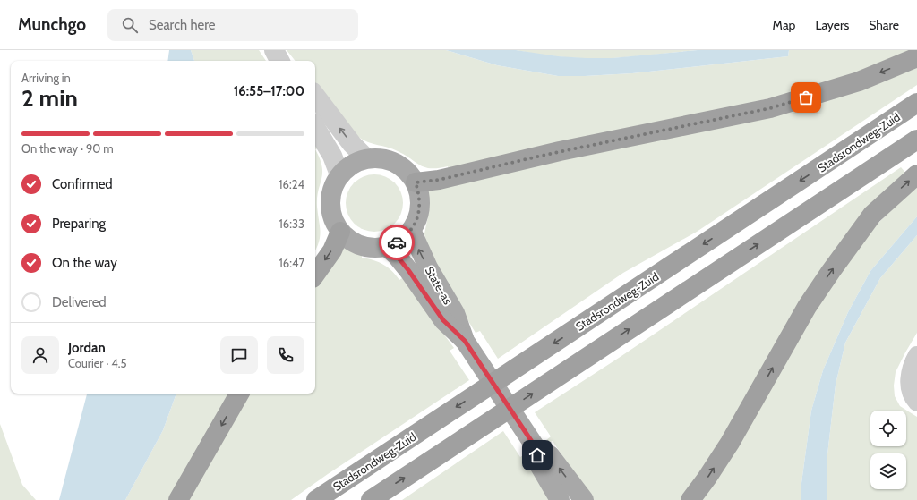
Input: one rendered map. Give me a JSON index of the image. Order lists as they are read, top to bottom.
{
  "streets": {
    "highway": ["Stadsrondweg-Zuid"],
    "main road": ["State-as"]
  },
  "page": {
    "header": "Munchgo",
    "search": "Search here",
    "nav": ["Map", "Layers", "Share"],
    "heading": ["2 min", "Arriving in", "16:55–17:00"],
    "panel": ["Jordan", "Courier · 4.5"],
    "bar": "On the way · 90 m",
    "list": [
      ["Confirmed", "16:24"],
      ["Preparing", "16:33"],
      ["On the way", "16:47"],
      "Delivered"
    ]
  }
}
